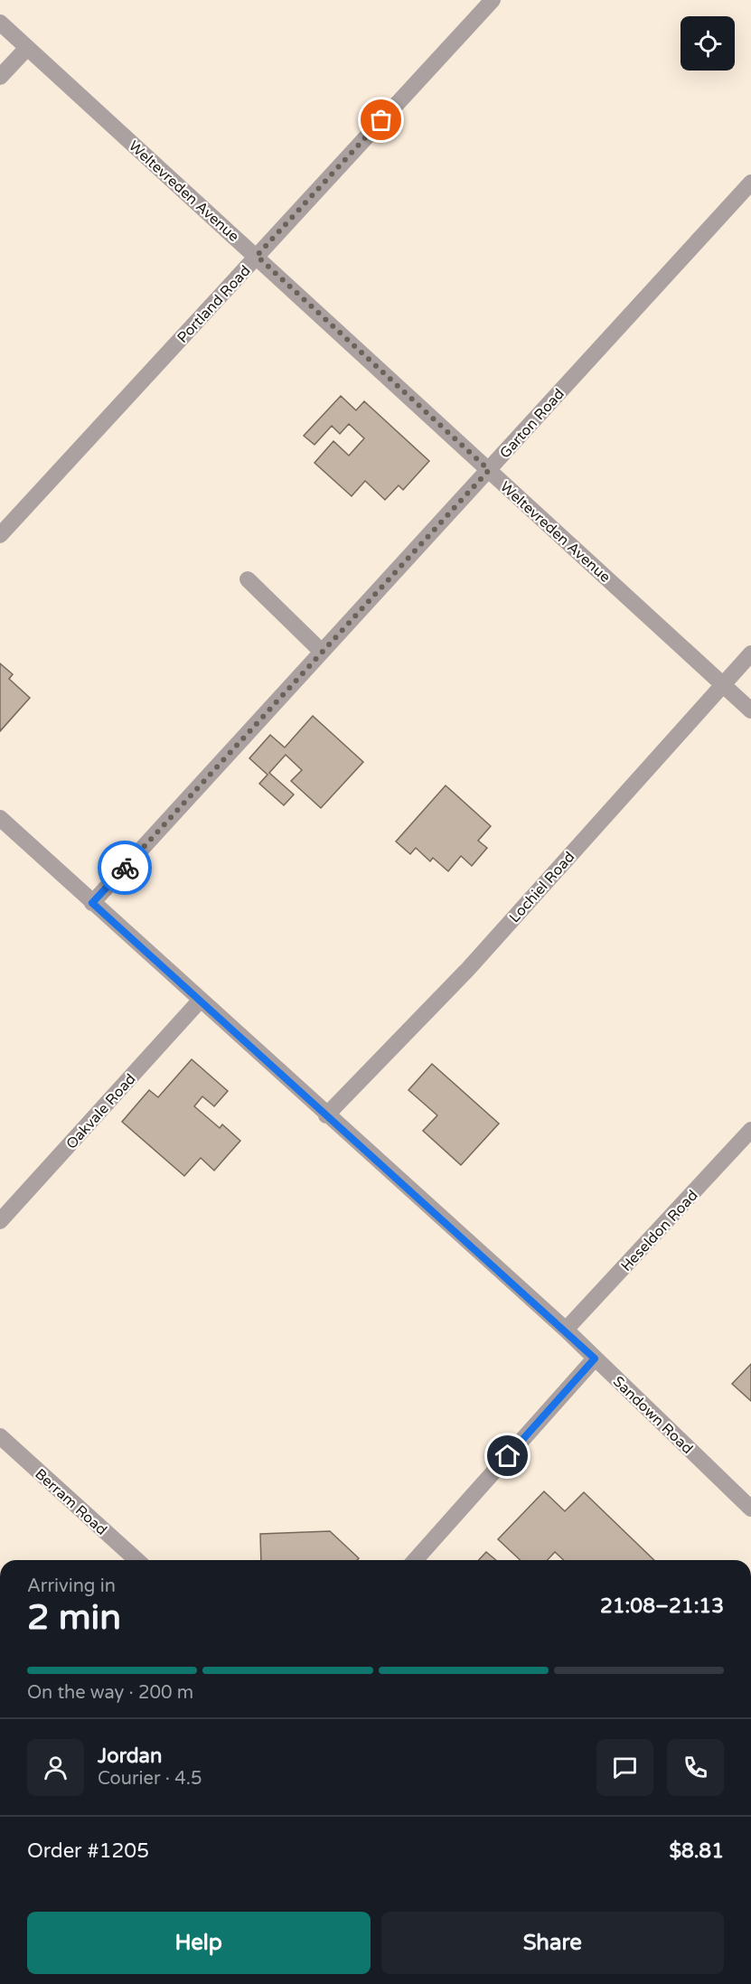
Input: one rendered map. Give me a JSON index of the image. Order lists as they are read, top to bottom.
{
  "streets": {
    "street": [
      "Weltevreden Avenue",
      "Portland Road",
      "Garton Road",
      "Lochiel Road",
      "Oakvale Road",
      "Heseldon Road",
      "Sandown Road",
      "Berram Road"
    ]
  },
  "crossings": [
    ["Weltevreden Avenue", "Portland Road"],
    ["Weltevreden Avenue", "Garton Road"],
    ["Weltevreden Avenue", "Lochiel Road"],
    ["Garton Road", "Sandown Road"],
    ["Lochiel Road", "Sandown Road"],
    ["Oakvale Road", "Sandown Road"],
    ["Heseldon Road", "Sandown Road"]
  ],
  "page": {
    "heading": ["2 min", "Arriving in", "21:08–21:13"],
    "panel": [
      "Jordan",
      "Courier · 4.5",
      "Order #1205",
      "$8.81"
    ],
    "bar": "On the way · 200 m",
    "buttons": ["Help", "Share"]
  }
}
